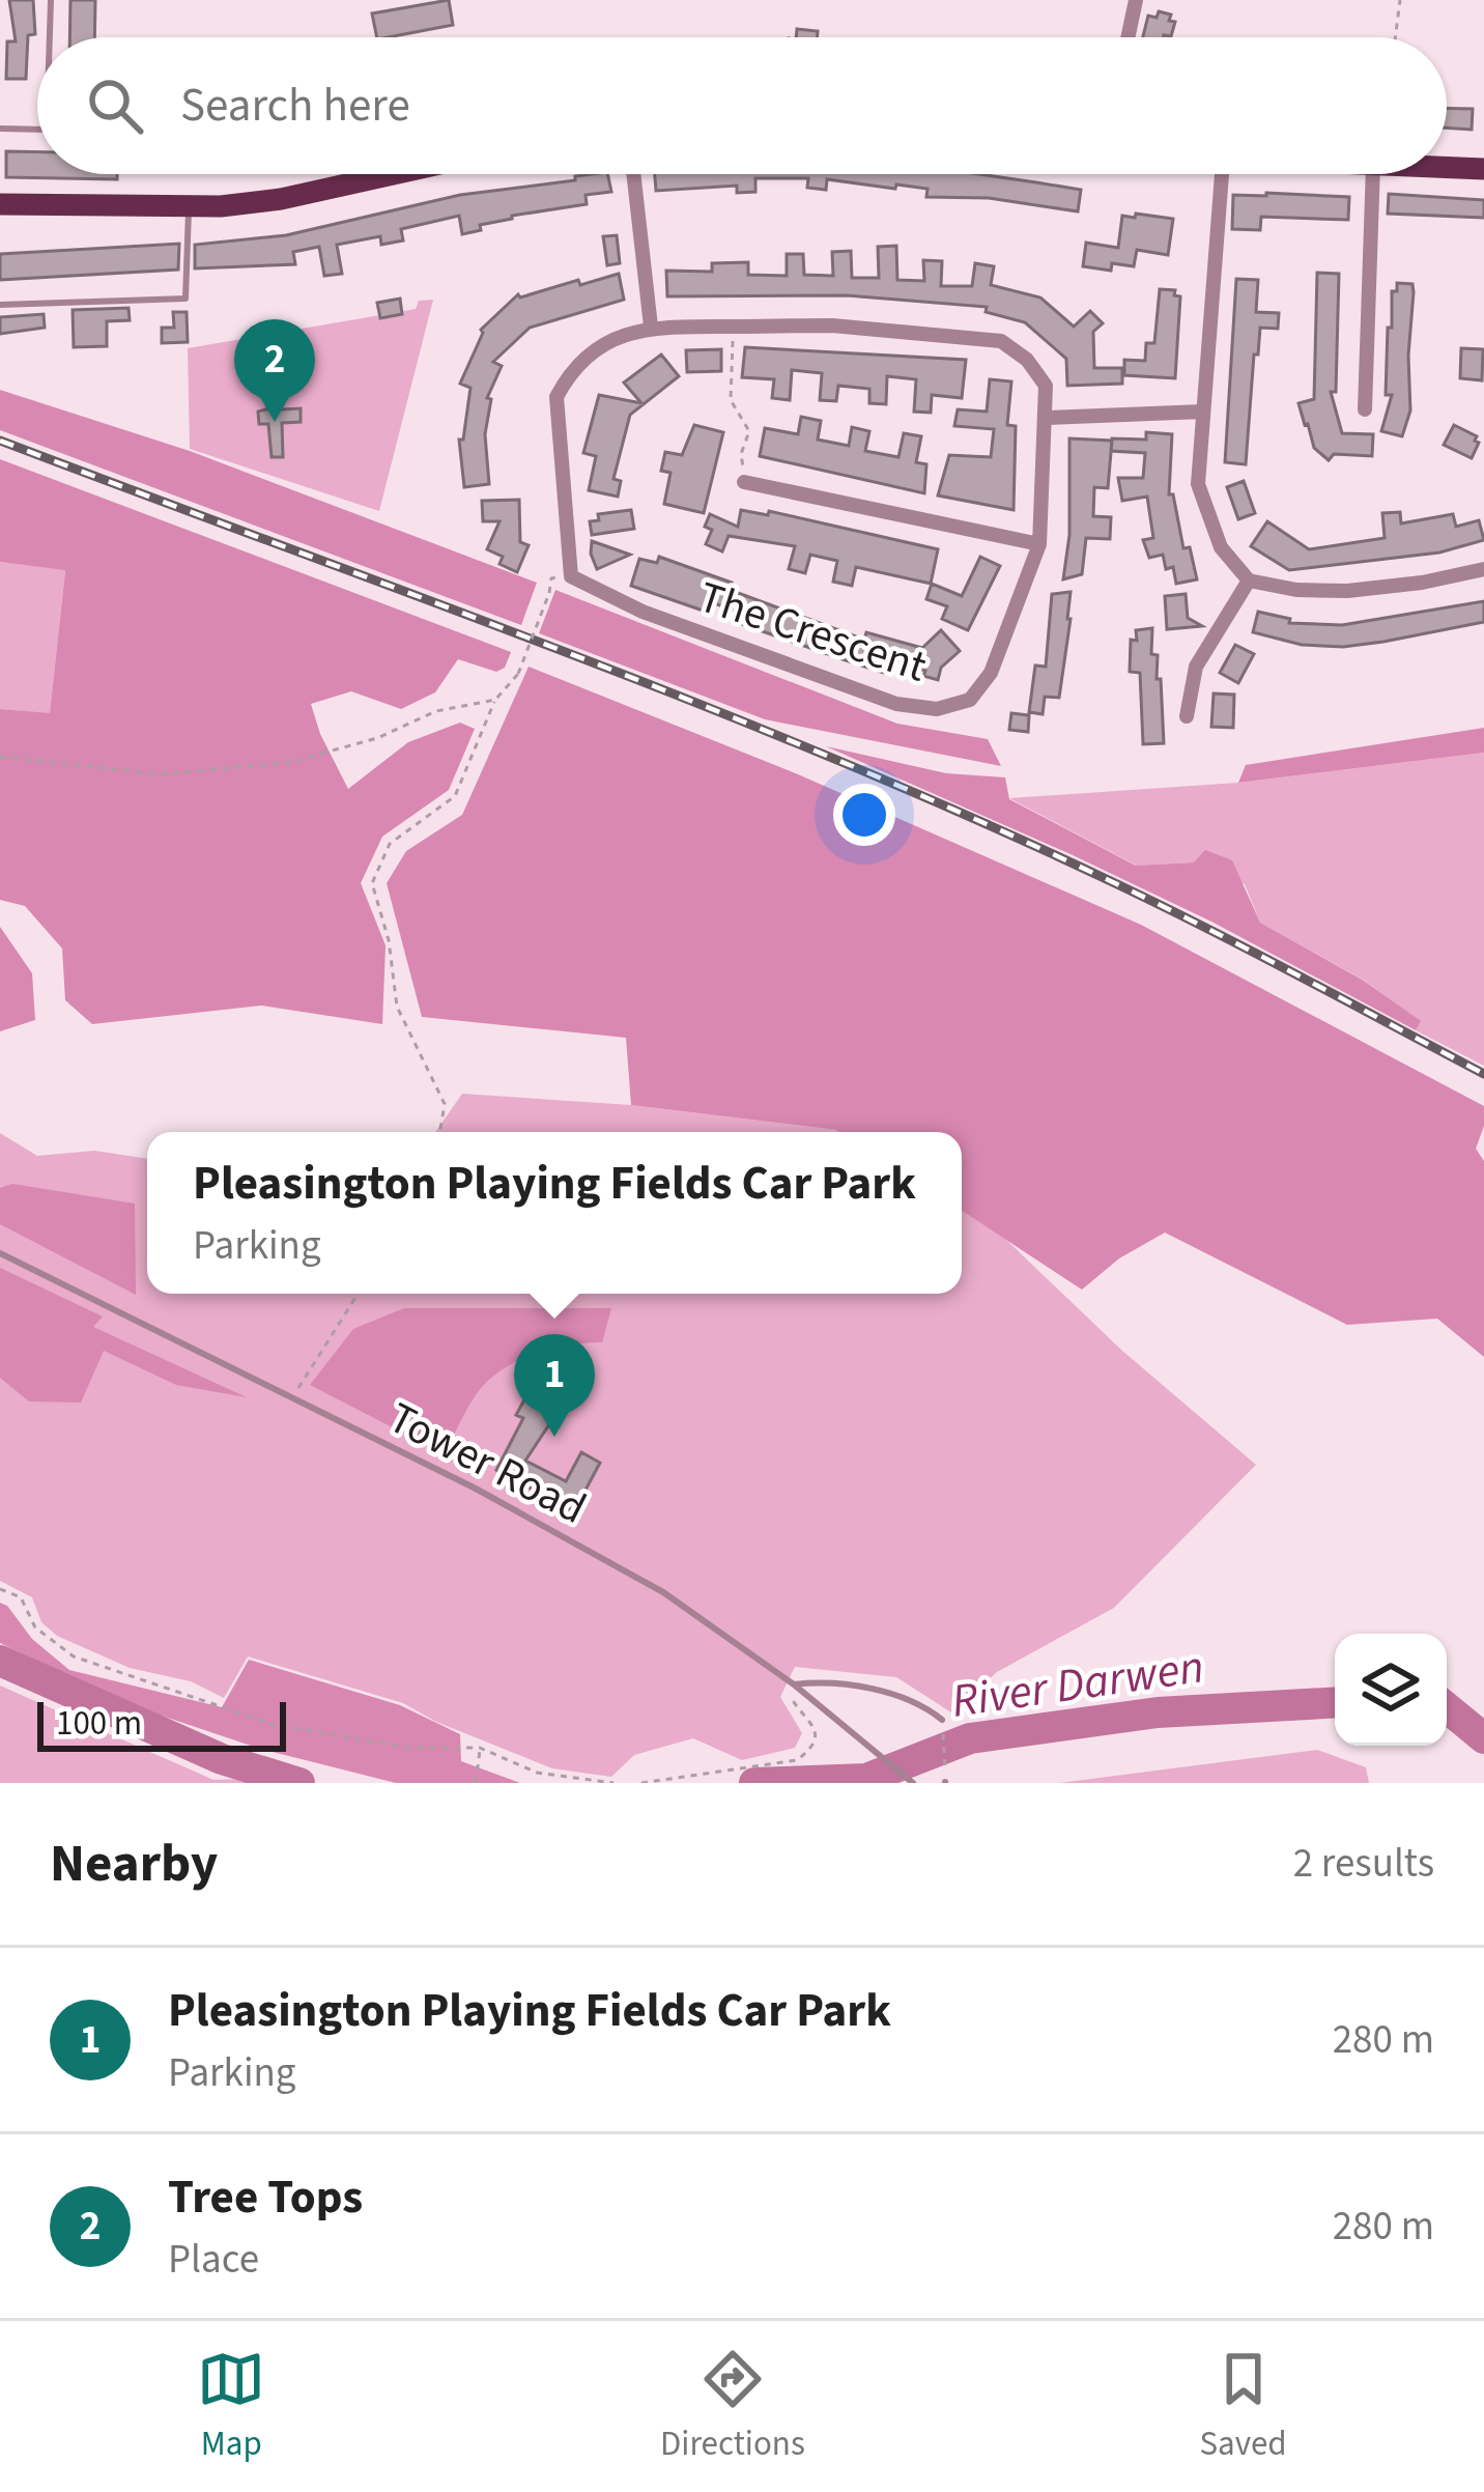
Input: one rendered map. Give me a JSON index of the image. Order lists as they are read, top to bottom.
{
  "streets": {
    "street": ["The Crescent"],
    "lane": ["Tower Road"]
  },
  "water": ["River Darwen"],
  "scale_bar": "100 m",
  "page": {
    "search": "Search here",
    "pins": ["2", "1"],
    "popup": ["Pleasington Playing Fields Car Park", "Parking"],
    "scale": "100 m",
    "heading": ["Nearby", "2 results"],
    "list": [
      {
        "mark": "1",
        "name": "Pleasington Playing Fields Car Park",
        "note": "Parking",
        "value": "280 m"
      },
      {
        "mark": "2",
        "name": "Tree Tops",
        "note": "Place",
        "value": "280 m"
      }
    ],
    "nav": ["Map", "Directions", "Saved"]
  }
}
